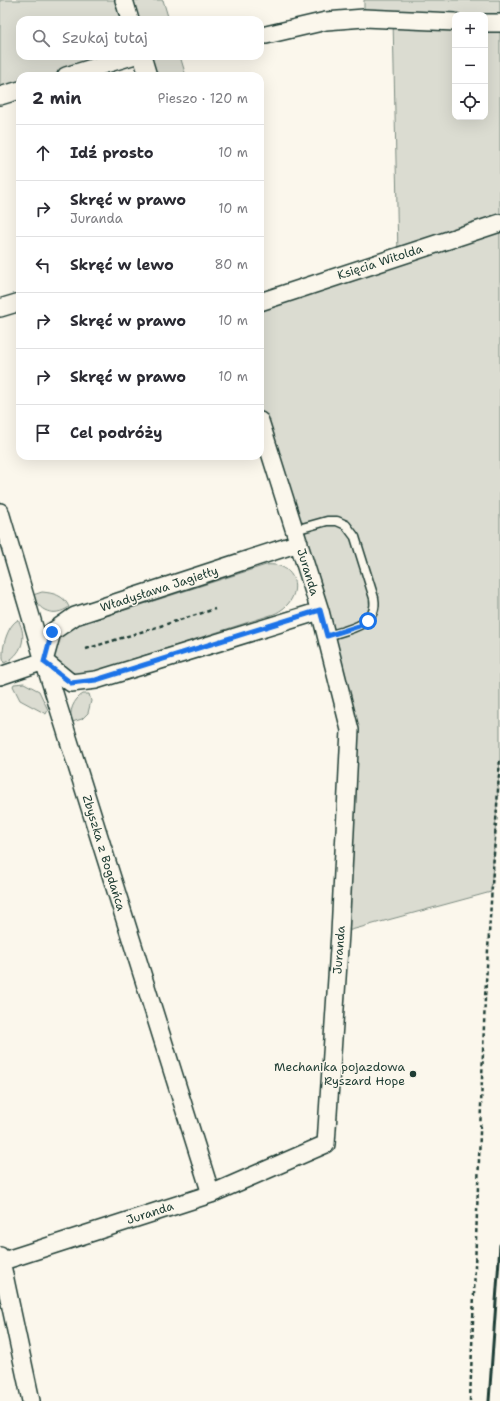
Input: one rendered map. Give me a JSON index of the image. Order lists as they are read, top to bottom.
{
  "streets": {
    "street": [
      "Księcia Witolda",
      "Juranda",
      "Władysława Jagiełły",
      "Zbyszka z Bogdańca"
    ]
  },
  "crossings": [
    ["Juranda", "Władysława Jagiełły"],
    ["Juranda", "Zbyszka z Bogdańca"],
    ["Władysława Jagiełły", "Zbyszka z Bogdańca"]
  ],
  "places": ["Mechanika pojazdowa Ryszard Hope"],
  "page": {
    "map_buttons": ["+", "−"],
    "search": "Szukaj tutaj",
    "heading": ["2 min", "Pieszo · 120 m"],
    "list": [
      ["Idź prosto", "10 m"],
      ["Skręć w prawo", "Juranda", "10 m"],
      ["Skręć w lewo", "80 m"],
      ["Skręć w prawo", "10 m"],
      ["Skręć w prawo", "10 m"],
      "Cel podróży"
    ]
  }
}
